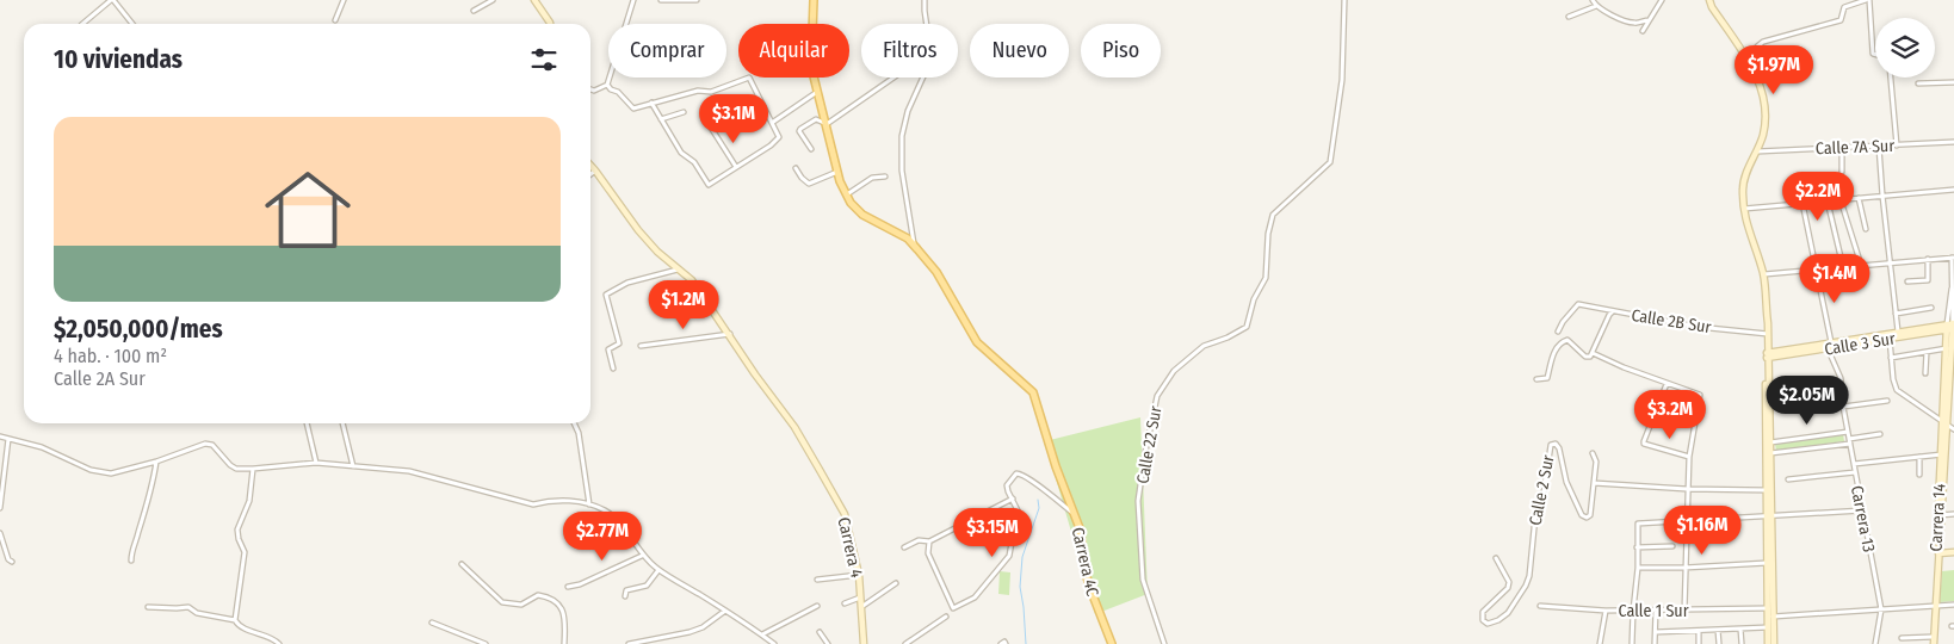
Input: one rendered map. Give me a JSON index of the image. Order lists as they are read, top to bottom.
{
  "streets": {
    "main road": ["Carrera 4C"],
    "street": [
      "Calle 7A Sur",
      "Calle 2B Sur",
      "Calle 3 Sur",
      "Calle 22 Sur",
      "Calle 2 Sur",
      "Carrera 14",
      "Carrera 13",
      "Carrera 4",
      "Calle 1 Sur"
    ]
  },
  "crossings": [
    ["Calle 3 Sur", "Carrera 14"],
    ["Calle 3 Sur", "Carrera 13"]
  ],
  "page": {
    "chip": [
      "Comprar",
      "Alquilar",
      "Filtros",
      "Nuevo",
      "Piso"
    ],
    "heading": "10 viviendas",
    "price": [
      "$1.97M",
      "$3.1M",
      "$2.2M",
      "$1.4M",
      "$1.2M",
      "$2.05M",
      "$3.2M",
      "$1.16M",
      "$3.15M",
      "$2.77M"
    ],
    "list": [
      {
        "name": "$2,050,000/mes",
        "note": "4 hab. · 100 m² · Calle 2A Sur"
      }
    ]
  }
}
